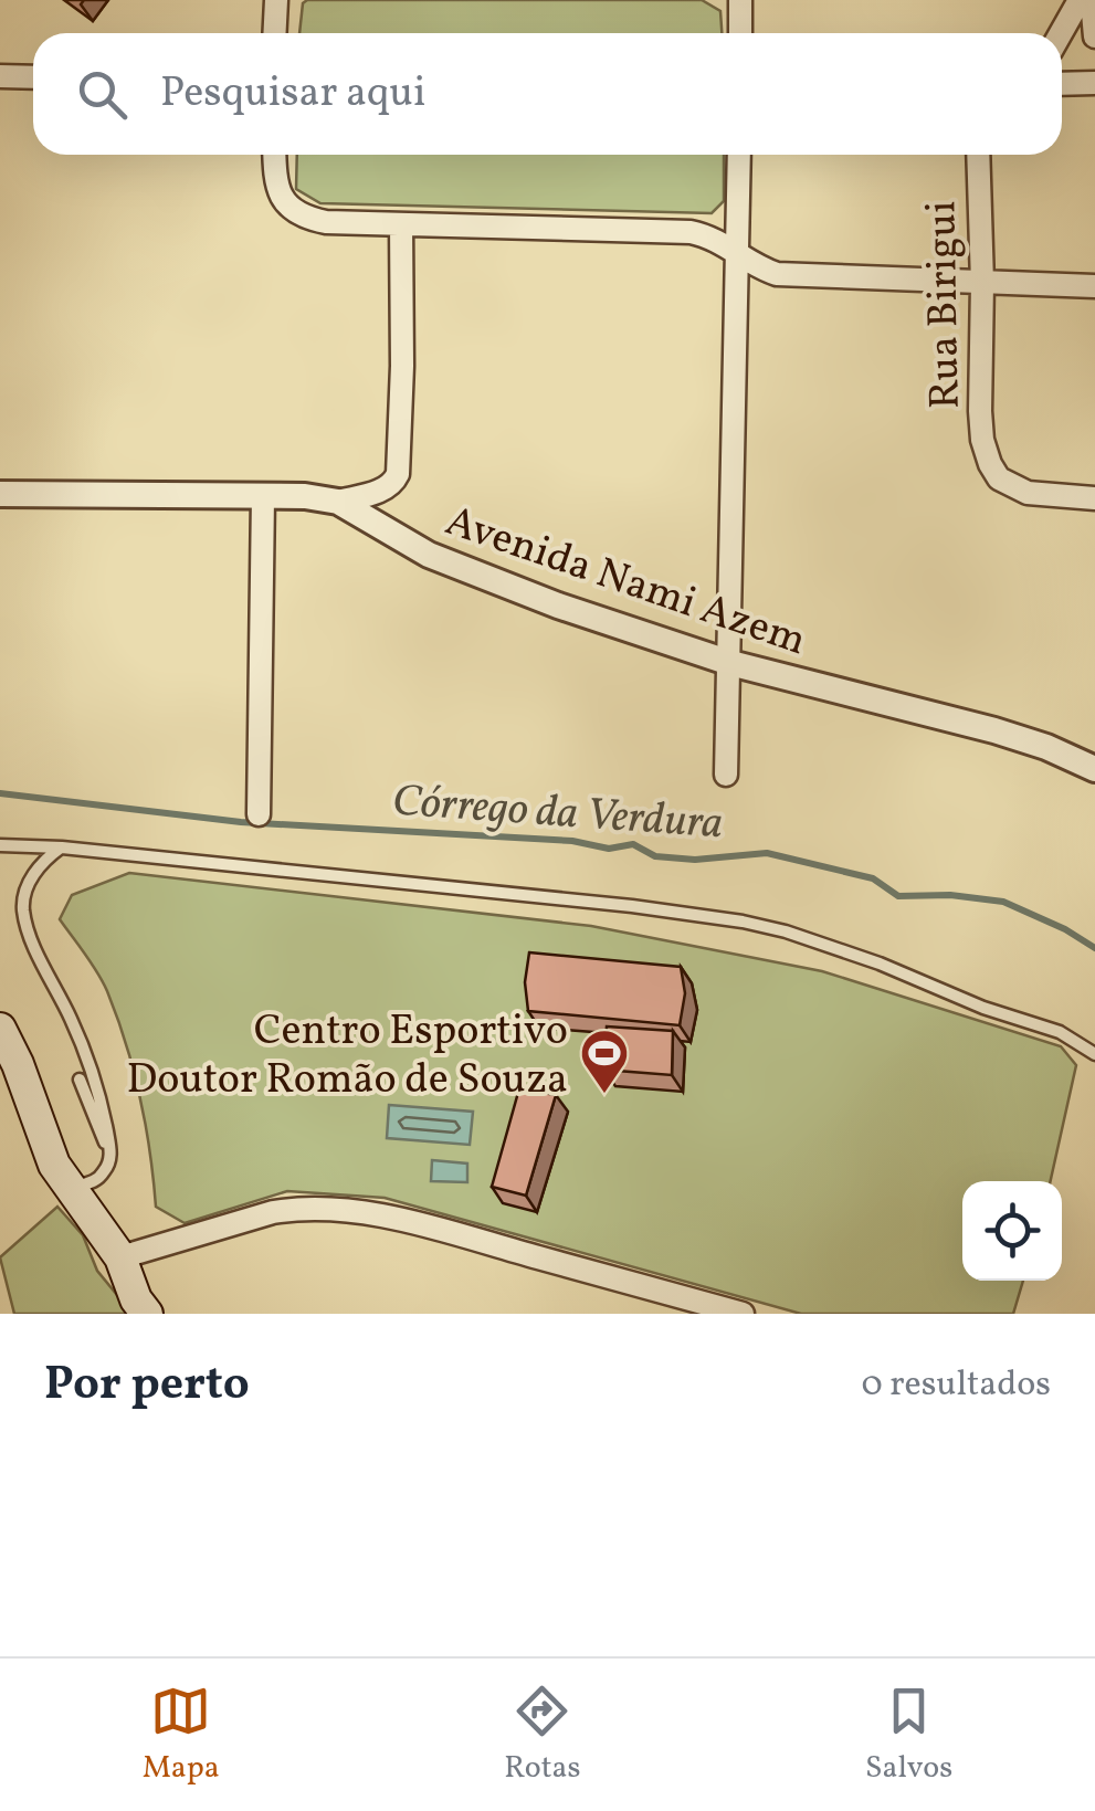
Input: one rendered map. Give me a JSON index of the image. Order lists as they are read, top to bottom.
{
  "streets": {
    "street": ["Rua Birigui", "Avenida Nami Azem"]
  },
  "water": ["Córrego da Verdura"],
  "places": {
    "sports": ["Centro Esportivo Doutor Romão de Souza"]
  },
  "page": {
    "search": "Pesquisar aqui",
    "heading": ["Por perto", "0 resultados"],
    "nav": ["Mapa", "Rotas", "Salvos"]
  }
}
